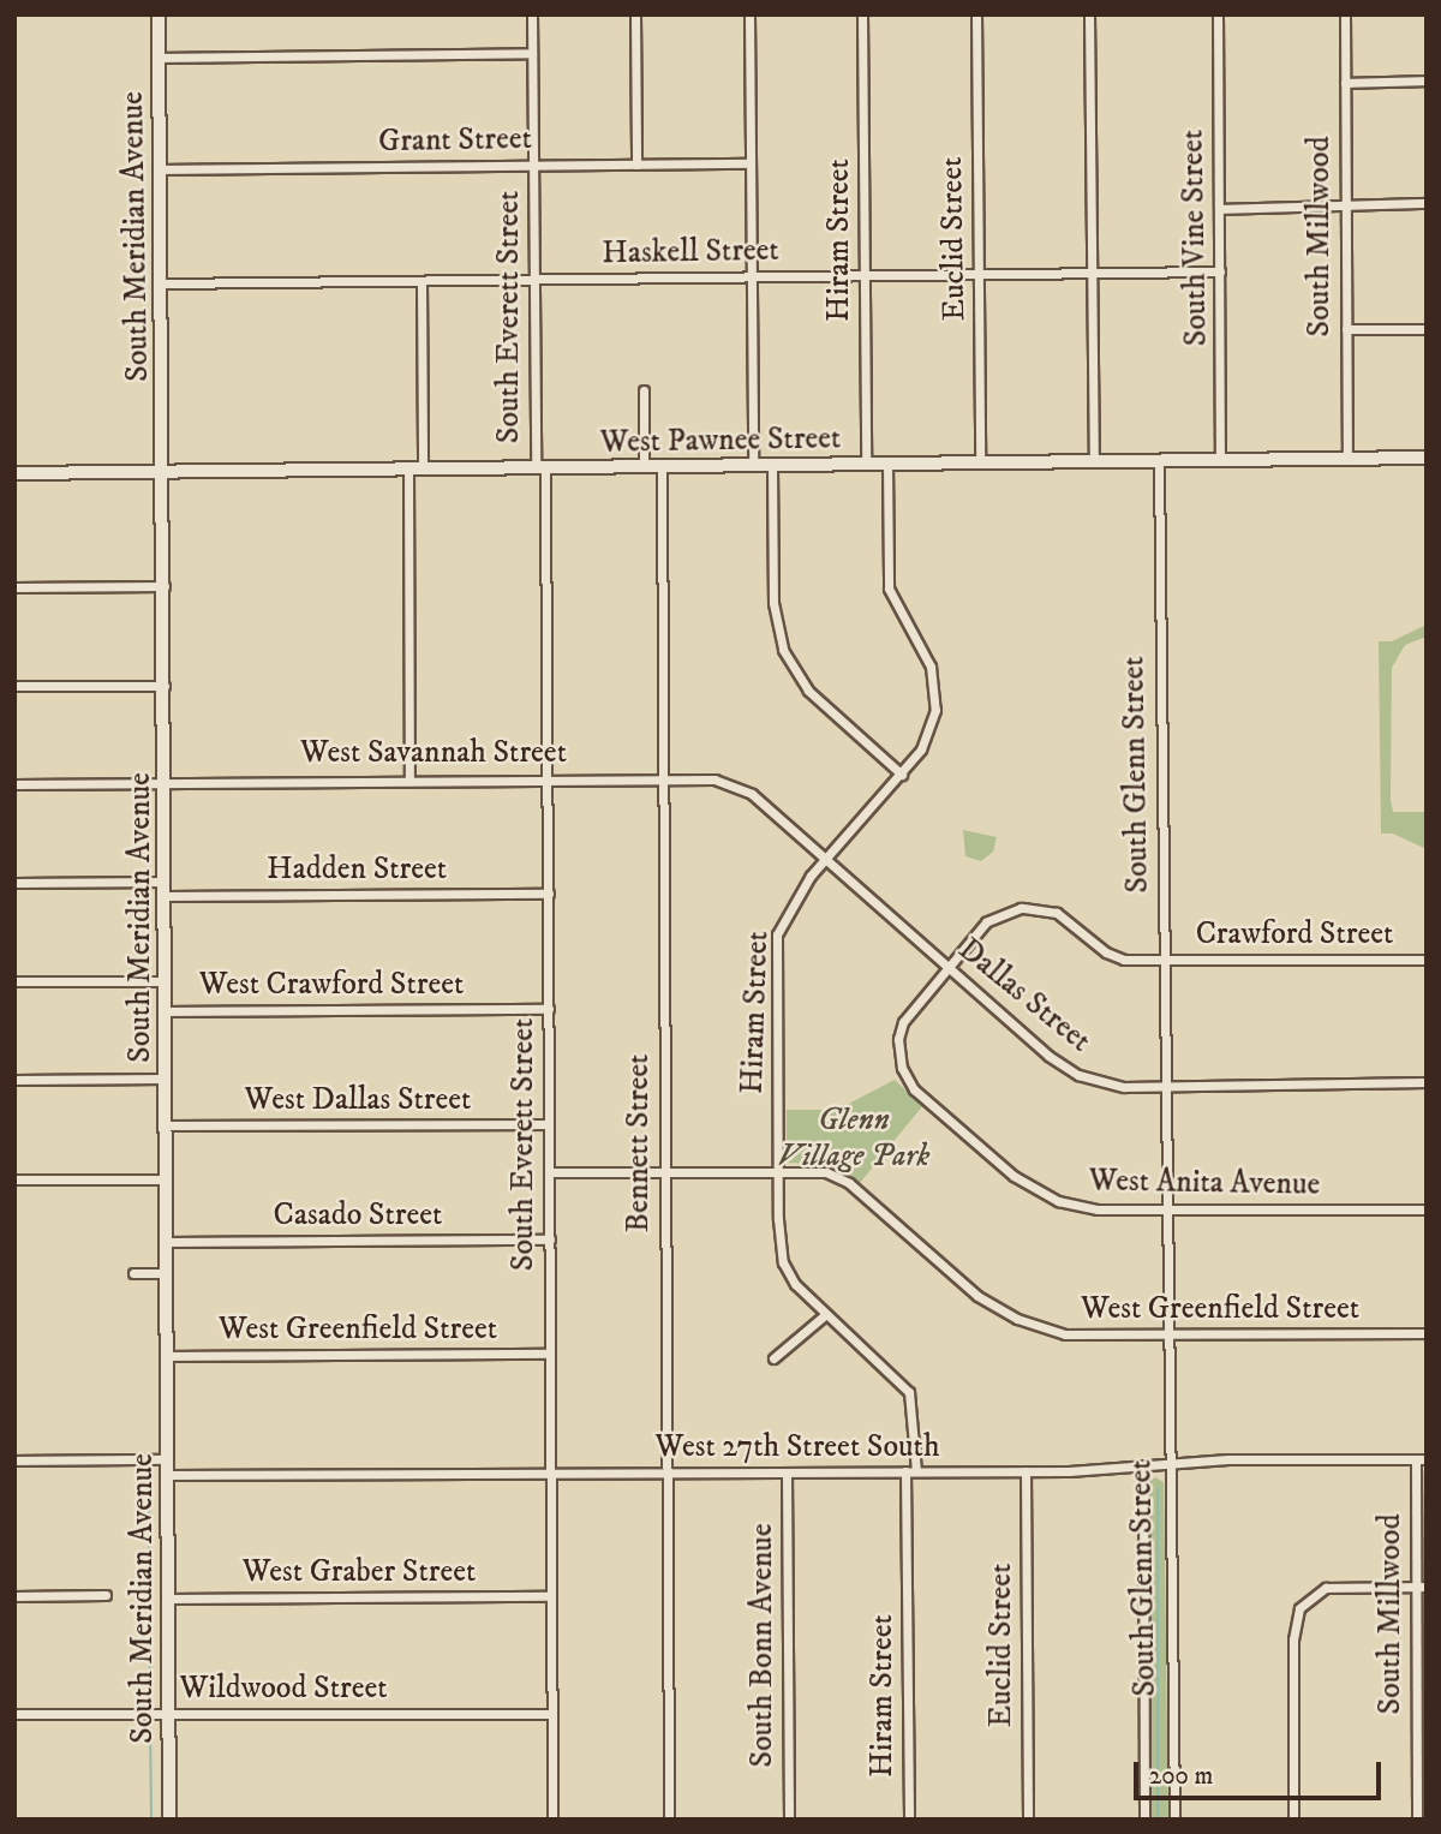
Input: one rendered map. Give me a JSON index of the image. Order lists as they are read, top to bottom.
{
  "streets": {
    "main road": ["South Meridian Avenue", "West Pawnee Street"],
    "street": [
      "Grant Street",
      "South Millwood",
      "South Vine Street",
      "Euclid Street",
      "Hiram Street",
      "Haskell Street",
      "South Everett Street",
      "West Savannah Street",
      "South Glenn Street",
      "Hadden Street",
      "Crawford Street",
      "West Crawford Street",
      "Dallas Street",
      "West Dallas Street",
      "Bennett Street",
      "West Anita Avenue",
      "Casado Street",
      "West Greenfield Street",
      "West 27th Street South",
      "West Graber Street",
      "South Bonn Avenue",
      "Wildwood Street"
    ]
  },
  "crossings": [
    ["Grant Street", "South Meridian Avenue"],
    ["Grant Street", "South Everett Street"],
    ["South Meridian Avenue", "Haskell Street"],
    ["South Meridian Avenue", "West Pawnee Street"],
    ["South Meridian Avenue", "West Savannah Street"],
    ["South Meridian Avenue", "Hadden Street"],
    ["South Meridian Avenue", "West Crawford Street"],
    ["South Meridian Avenue", "West Dallas Street"],
    ["South Meridian Avenue", "Casado Street"],
    ["South Meridian Avenue", "West Greenfield Street"],
    ["South Meridian Avenue", "West 27th Street South"],
    ["South Meridian Avenue", "West Graber Street"],
    ["South Meridian Avenue", "Wildwood Street"],
    ["South Millwood", "West Pawnee Street"],
    ["South Millwood", "West 27th Street South"],
    ["South Vine Street", "Haskell Street"],
    ["South Vine Street", "West Pawnee Street"],
    ["Euclid Street", "Haskell Street"],
    ["Euclid Street", "West Pawnee Street"],
    ["Euclid Street", "West 27th Street South"],
    ["Hiram Street", "Haskell Street"],
    ["Hiram Street", "West Pawnee Street"],
    ["Hiram Street", "West Savannah Street"],
    ["Hiram Street", "Dallas Street"],
    ["Hiram Street", "West Greenfield Street"],
    ["Hiram Street", "West 27th Street South"],
    ["Haskell Street", "South Everett Street"],
    ["South Everett Street", "West Pawnee Street"],
    ["South Everett Street", "West Savannah Street"],
    ["South Everett Street", "Hadden Street"],
    ["South Everett Street", "West Crawford Street"],
    ["South Everett Street", "West Dallas Street"],
    ["South Everett Street", "Casado Street"],
    ["South Everett Street", "West Greenfield Street"],
    ["South Everett Street", "West 27th Street South"],
    ["South Everett Street", "West Graber Street"],
    ["South Everett Street", "Wildwood Street"],
    ["West Pawnee Street", "South Glenn Street"],
    ["West Pawnee Street", "Bennett Street"],
    ["West Savannah Street", "Dallas Street"],
    ["West Savannah Street", "Bennett Street"],
    ["South Glenn Street", "Crawford Street"],
    ["South Glenn Street", "Dallas Street"],
    ["South Glenn Street", "West Anita Avenue"],
    ["South Glenn Street", "West Greenfield Street"],
    ["South Glenn Street", "West 27th Street South"],
    ["Dallas Street", "West Anita Avenue"],
    ["Bennett Street", "West Greenfield Street"],
    ["Bennett Street", "West 27th Street South"],
    ["West 27th Street South", "South Bonn Avenue"]
  ],
  "parks": ["Glenn Village Park"],
  "scale_bar": "200 m"
}
